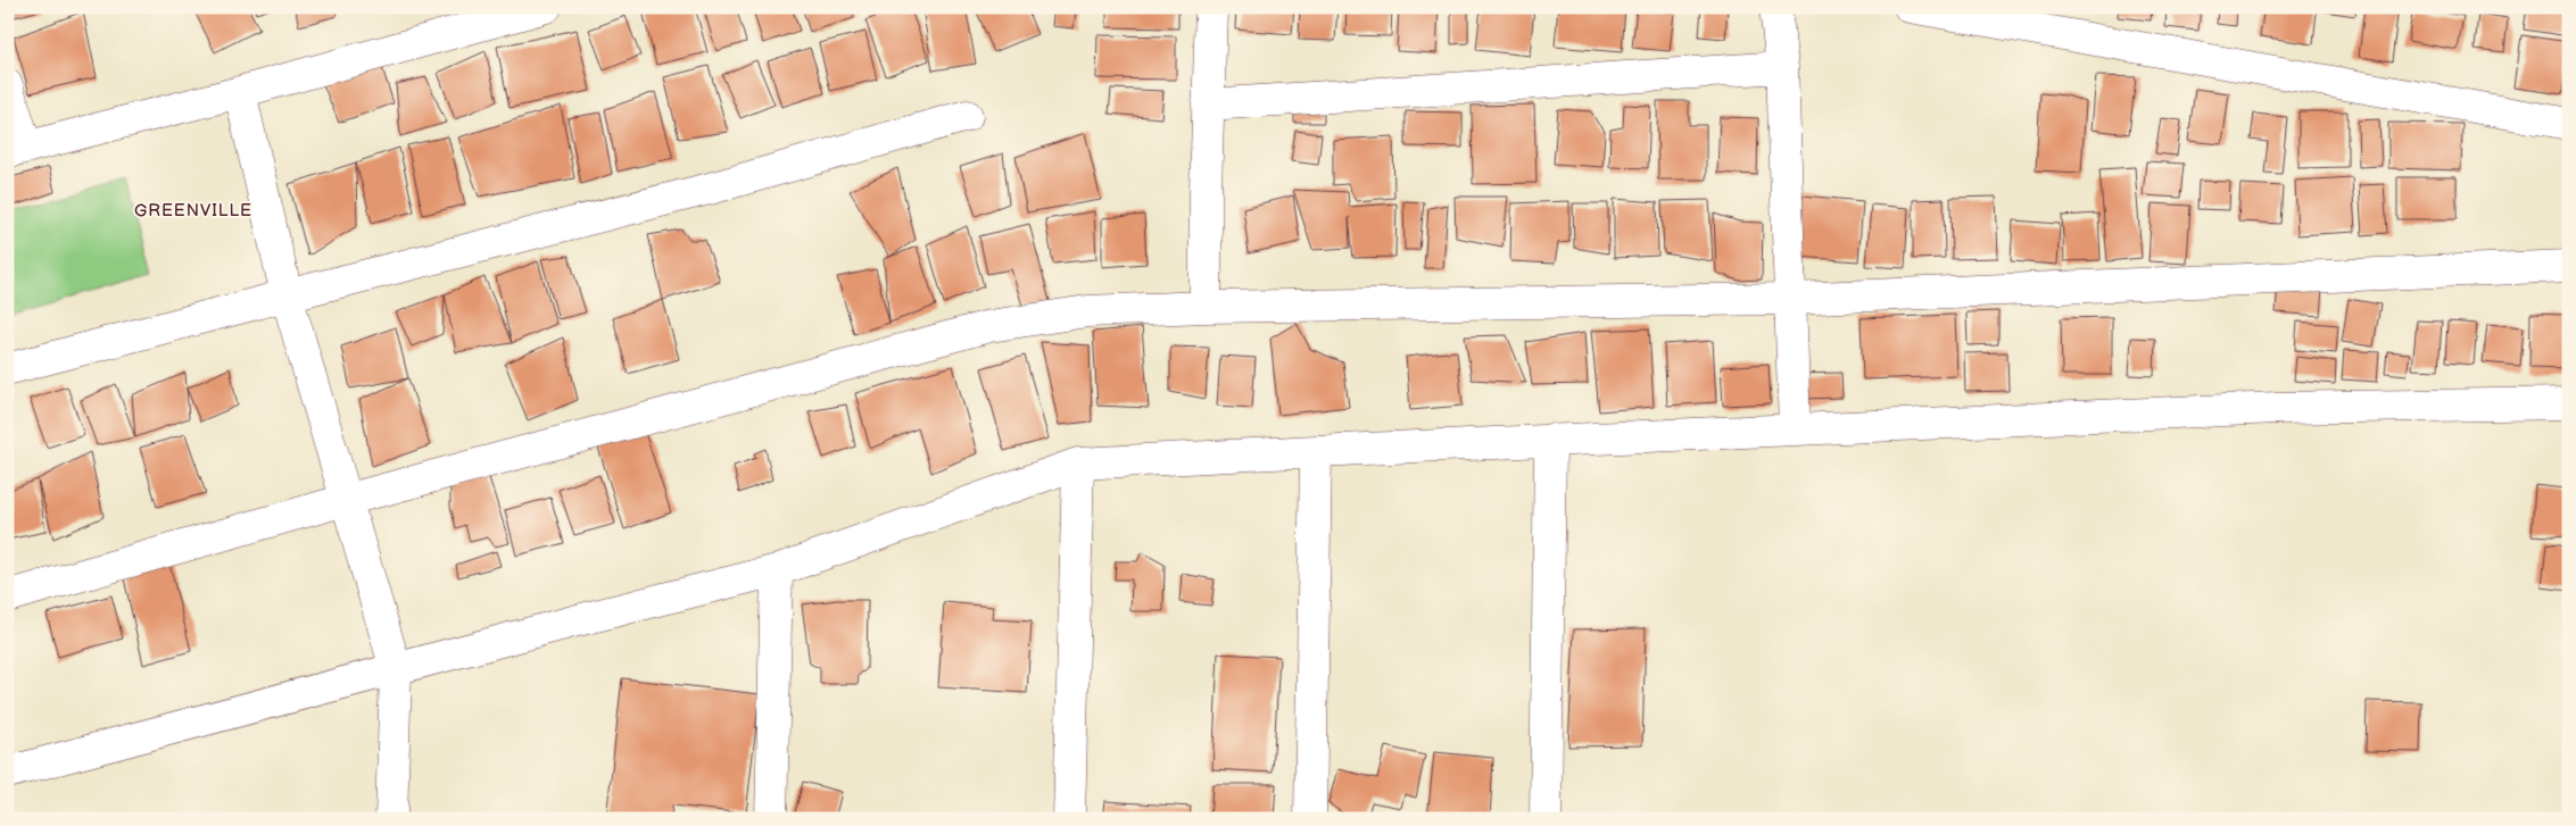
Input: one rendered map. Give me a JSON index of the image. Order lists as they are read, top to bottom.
{
  "districts": ["GREENVILLE"]
}
